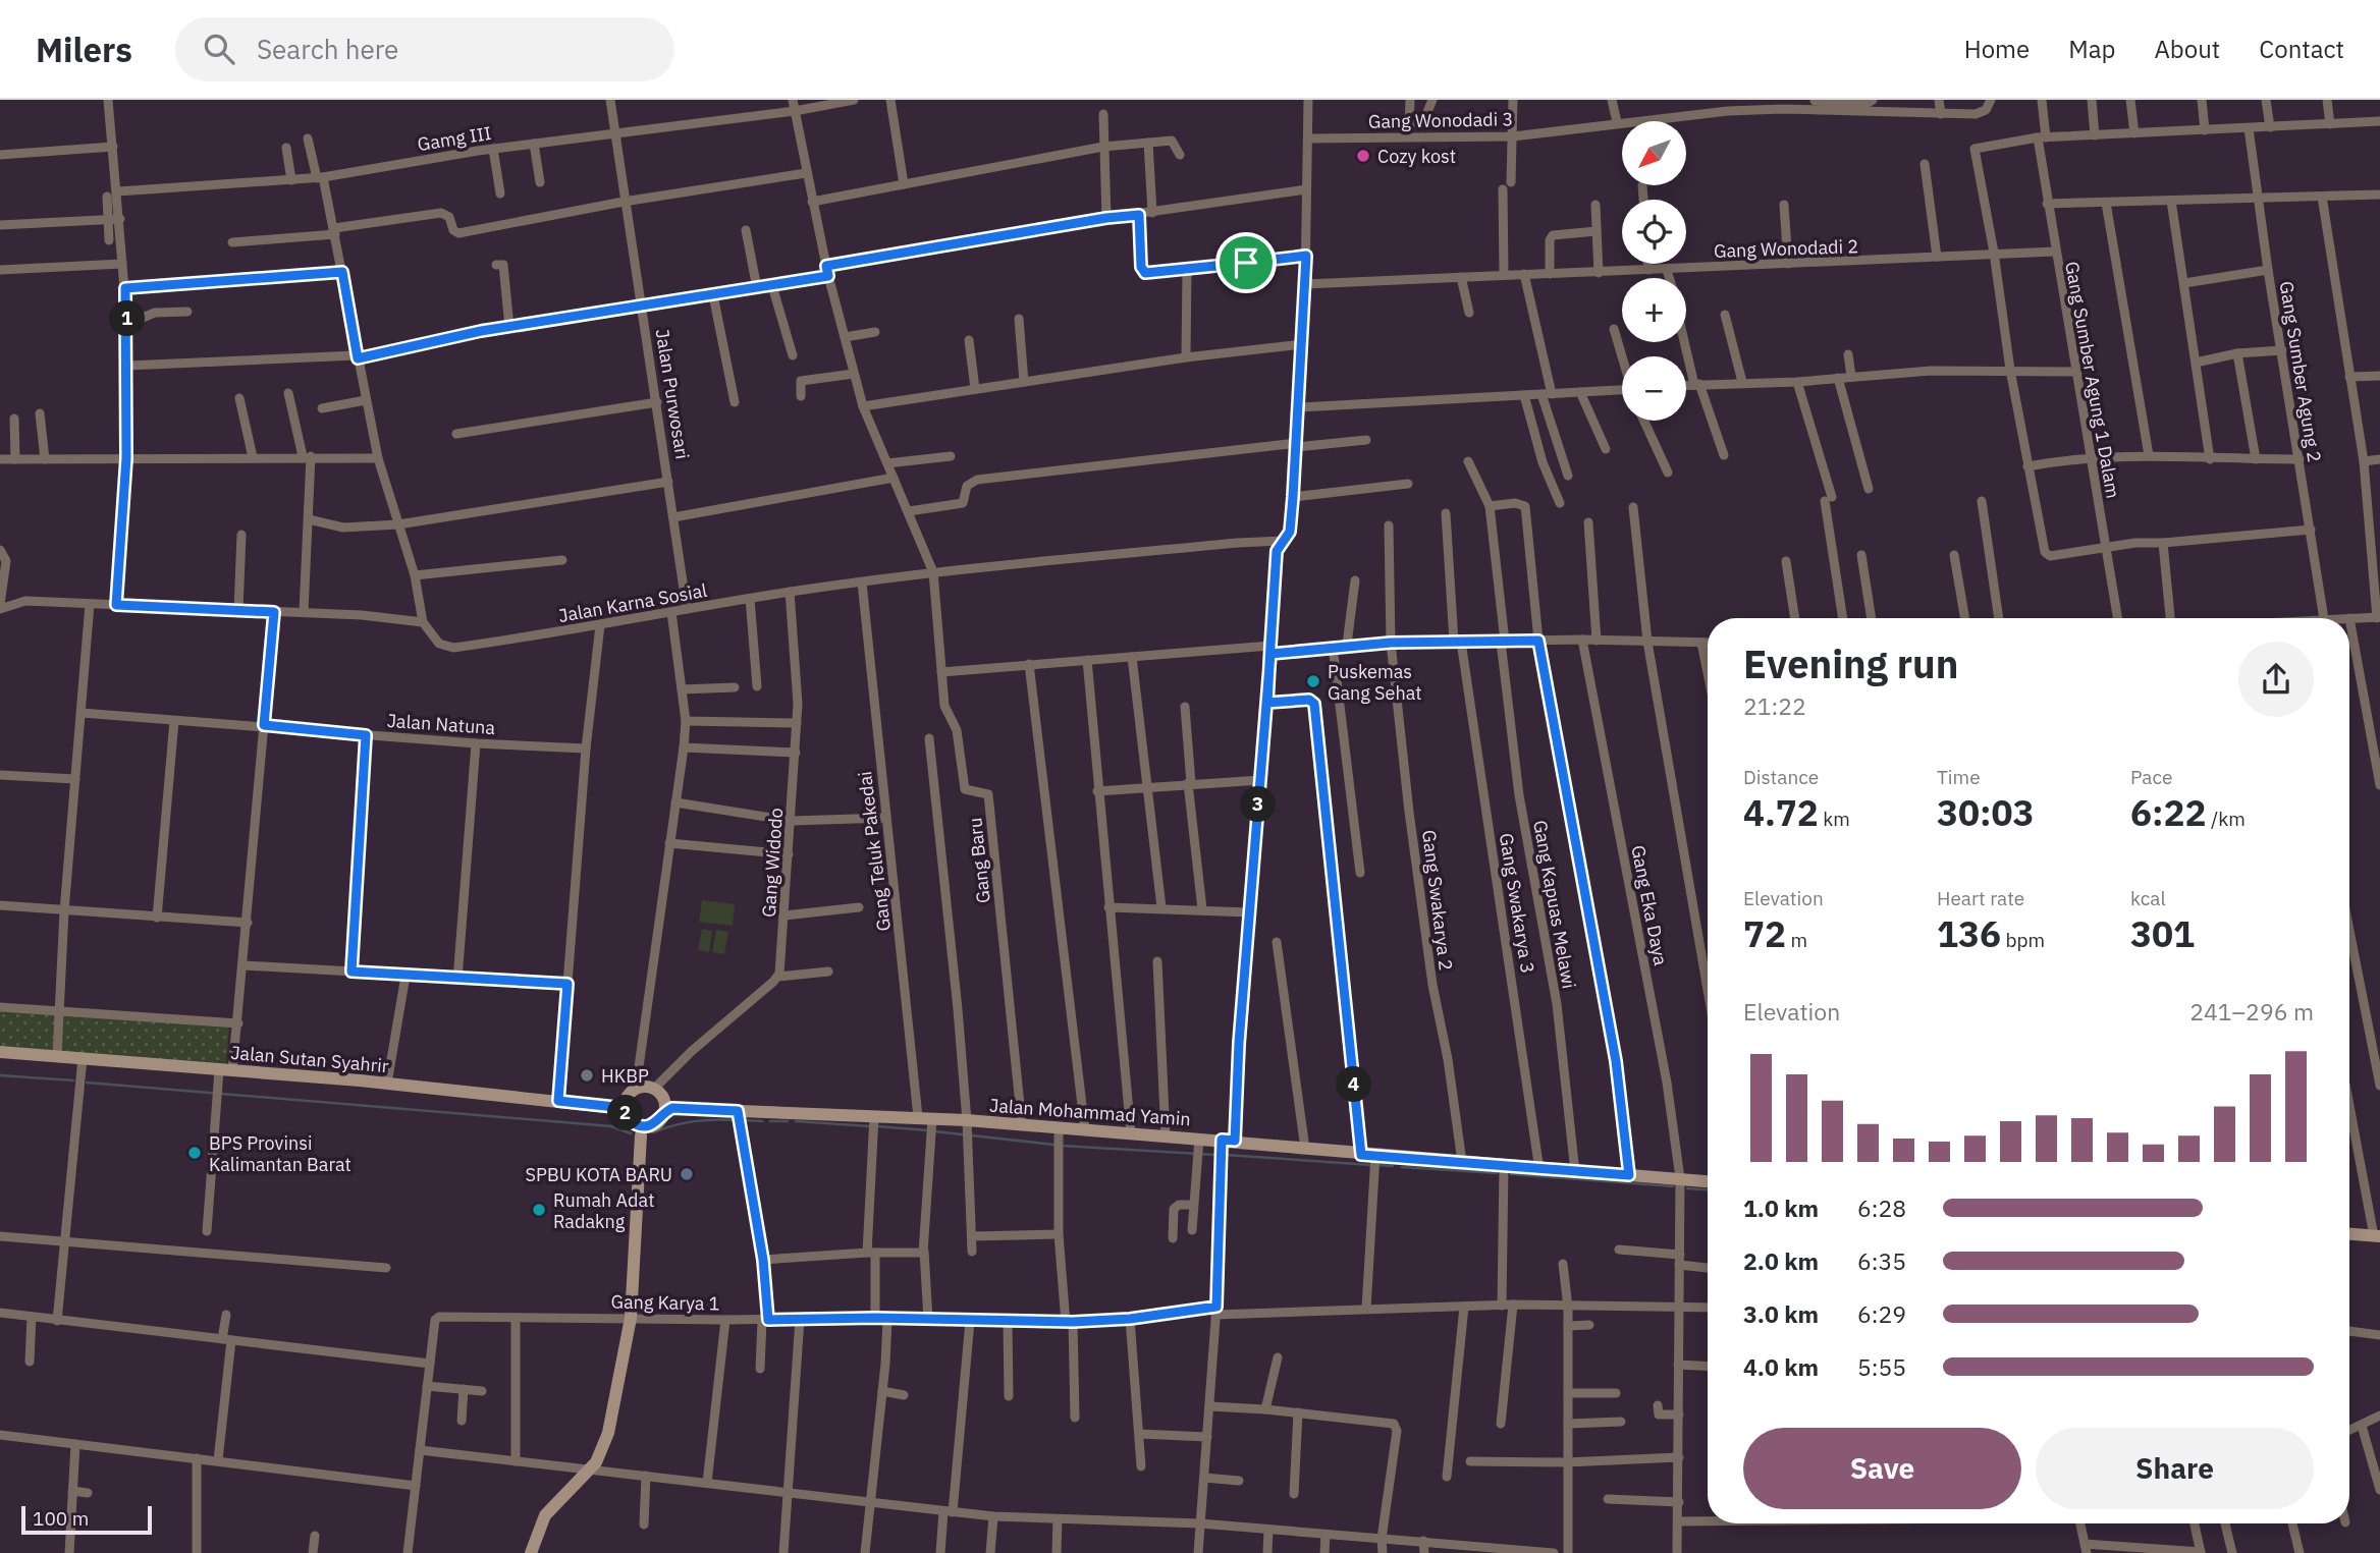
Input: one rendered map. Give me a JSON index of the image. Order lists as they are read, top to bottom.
{
  "streets": {
    "street": [
      "Gang Wonodadi 3",
      "Gamg III",
      "Gang Wonodadi 2",
      "Gang Sumber Agung 2",
      "Gang Sumber Agung 1 Dalam",
      "Jalan Purwosari",
      "Jalan Karna Sosial",
      "Jalan Natuna",
      "Gang Teluk Pakedai",
      "Gang Baru",
      "Gang Widodo",
      "Gang Swakarya 2",
      "Gang Swakarya 3",
      "Gang Kapuas Melawi",
      "Gang Eka Daya",
      "Jalan Sutan Syahrir",
      "Jalan Mohammad Yamin",
      "Gang Karya 1"
    ]
  },
  "crossings": [
    ["Gamg III", "Jalan Purwosari"],
    ["Gamg III", "Gang Baru"],
    ["Gang Wonodadi 2", "Gang Sumber Agung 1 Dalam"],
    ["Jalan Purwosari", "Jalan Karna Sosial"],
    ["Jalan Karna Sosial", "Gang Teluk Pakedai"],
    ["Jalan Karna Sosial", "Gang Baru"],
    ["Jalan Karna Sosial", "Gang Widodo"],
    ["Gang Teluk Pakedai", "Jalan Mohammad Yamin"],
    ["Gang Teluk Pakedai", "Gang Karya 1"],
    ["Gang Baru", "Jalan Mohammad Yamin"],
    ["Gang Swakarya 2", "Jalan Mohammad Yamin"],
    ["Gang Swakarya 3", "Jalan Mohammad Yamin"],
    ["Gang Kapuas Melawi", "Jalan Mohammad Yamin"],
    ["Gang Eka Daya", "Jalan Mohammad Yamin"],
    ["Gang Eka Daya", "Gang Karya 1"]
  ],
  "places": [
    "Cozy kost",
    "Puskemas Gang Sehat",
    "HKBP",
    "BPS Provinsi Kalimantan Barat",
    "SPBU KOTA BARU",
    "Rumah Adat Radakng"
  ],
  "scale_bar": "100 m",
  "north": "bottom left",
  "page": {
    "header": "Milers",
    "search": "Search here",
    "nav": [
      "Home",
      "Map",
      "About",
      "Contact"
    ],
    "map_buttons": ["+", "−"],
    "pins": [
      "1",
      "3",
      "4",
      "2"
    ],
    "heading": ["Evening run", "21:22"],
    "stats": [
      ["Distance", "4.72 km"],
      ["Time", "30:03"],
      ["Pace", "6:22 /km"],
      ["Elevation", "72 m"],
      ["Heart rate", "136 bpm"],
      ["kcal", "301"]
    ],
    "chart": ["Elevation", "241–296 m"],
    "list": [
      {
        "name": "1.0 km",
        "note": "6:28"
      },
      {
        "name": "2.0 km",
        "note": "6:35"
      },
      {
        "name": "3.0 km",
        "note": "6:29"
      },
      {
        "name": "4.0 km",
        "note": "5:55"
      }
    ],
    "buttons": ["Save", "Share"],
    "scale": "100 m"
  }
}
